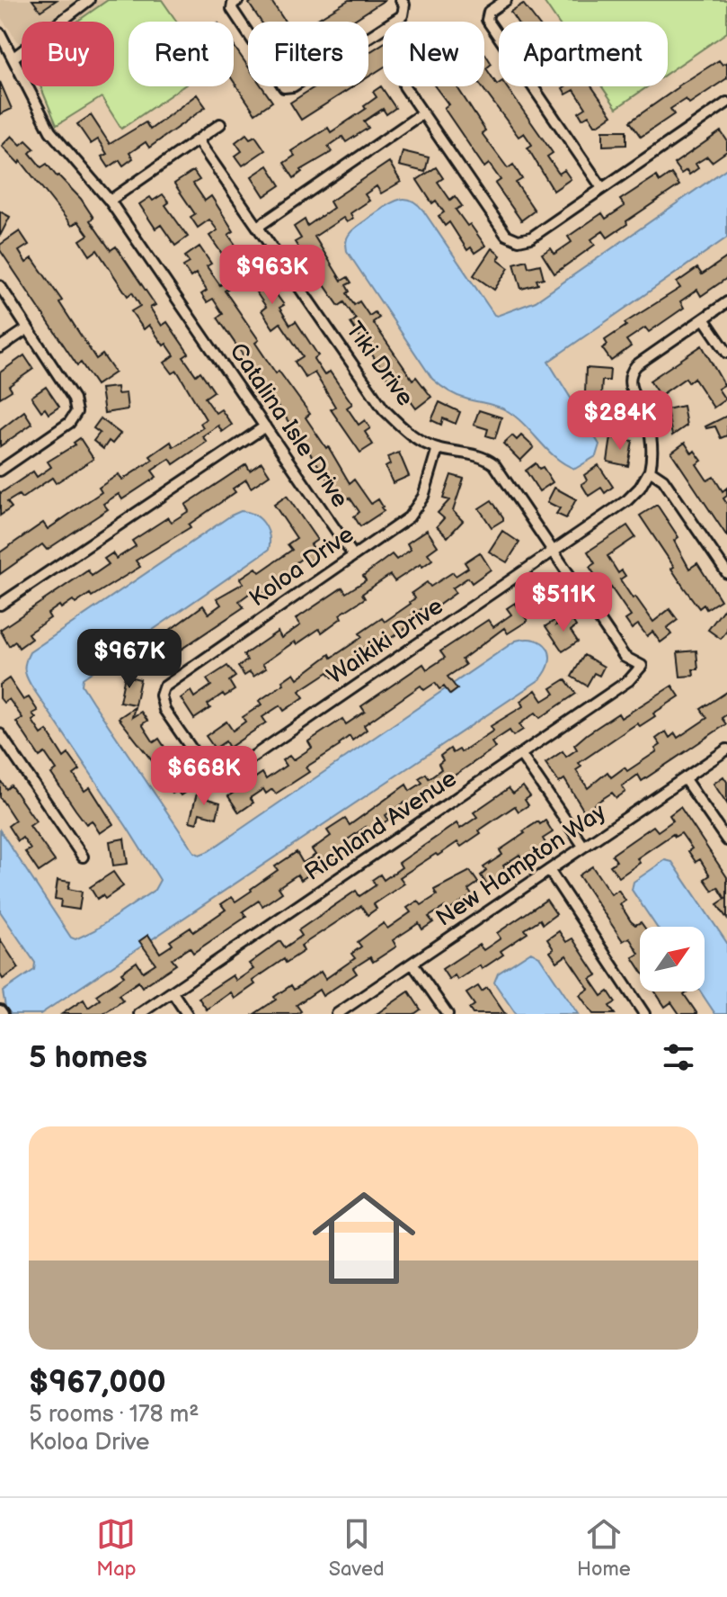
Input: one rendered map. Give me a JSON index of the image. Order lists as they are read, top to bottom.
{
  "streets": {
    "street": [
      "Tiki Drive",
      "Catalina Isle Drive",
      "Koloa Drive",
      "Waikiki Drive",
      "Richland Avenue",
      "New Hampton Way"
    ]
  },
  "crossings": [
    ["Tiki Drive", "Koloa Drive"],
    ["Tiki Drive", "Waikiki Drive"],
    ["Tiki Drive", "Richland Avenue"],
    ["Catalina Isle Drive", "Koloa Drive"],
    ["Koloa Drive", "Waikiki Drive"]
  ],
  "north": "top right",
  "page": {
    "chip": [
      "Buy",
      "Rent",
      "Filters",
      "New",
      "Apartment"
    ],
    "price": [
      "$963K",
      "$284K",
      "$511K",
      "$967K",
      "$668K"
    ],
    "heading": "5 homes",
    "list": [
      {
        "name": "$967,000",
        "note": "5 rooms · 178 m² · Koloa Drive"
      }
    ],
    "tabs": ["Map", "Saved", "Home"]
  }
}
